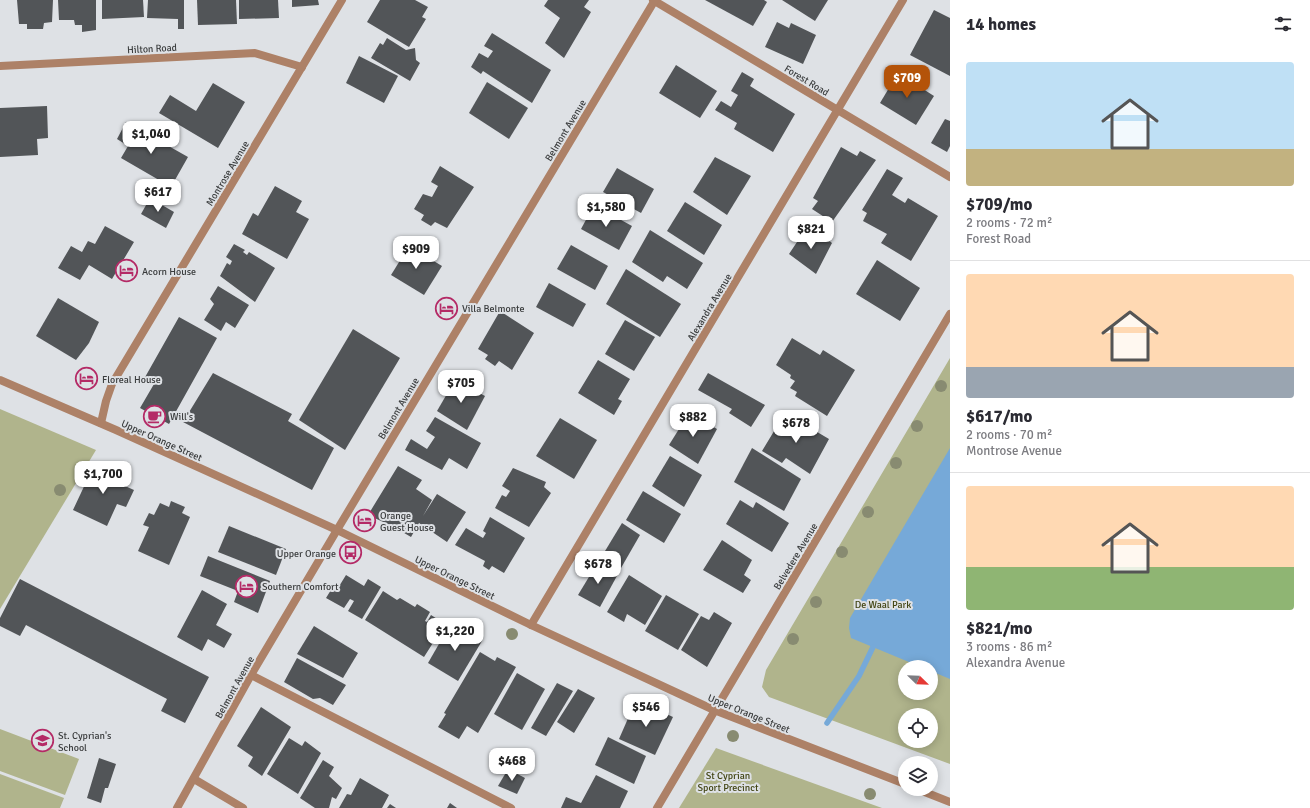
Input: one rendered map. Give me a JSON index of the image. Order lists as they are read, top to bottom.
{
  "streets": {
    "street": [
      "Hilton Road",
      "Forest Road",
      "Belmont Avenue",
      "Montrose Avenue",
      "Alexandra Avenue",
      "Upper Orange Street",
      "Belvedere Avenue"
    ]
  },
  "crossings": [
    ["Hilton Road", "Montrose Avenue"],
    ["Forest Road", "Belmont Avenue"],
    ["Forest Road", "Alexandra Avenue"],
    ["Belmont Avenue", "Upper Orange Street"],
    ["Montrose Avenue", "Upper Orange Street"],
    ["Alexandra Avenue", "Upper Orange Street"],
    ["Upper Orange Street", "Belvedere Avenue"]
  ],
  "parks": ["De Waal Park", "St Cyprian Sport Precinct"],
  "places": {
    "hotel": [
      "Acorn House",
      "Villa Belmonte",
      "Floreal House",
      "Orange Guest House",
      "Southern Comfort"
    ],
    "cafe": ["Will's"],
    "bus stop": ["Upper Orange"],
    "school or university": ["St. Cyprian's School"]
  },
  "north": "bottom right",
  "page": {
    "heading": "14 homes",
    "list": [
      {
        "name": "$709/mo",
        "note": "2 rooms · 72 m² · Forest Road"
      },
      {
        "name": "$617/mo",
        "note": "2 rooms · 70 m² · Montrose Avenue"
      },
      {
        "name": "$821/mo",
        "note": "3 rooms · 86 m² · Alexandra Avenue"
      }
    ],
    "price": [
      "$709",
      "$1,040",
      "$617",
      "$1,580",
      "$821",
      "$909",
      "$705",
      "$882",
      "$678",
      "$1,700",
      "$678",
      "$1,220",
      "$546",
      "$468"
    ]
  }
}
